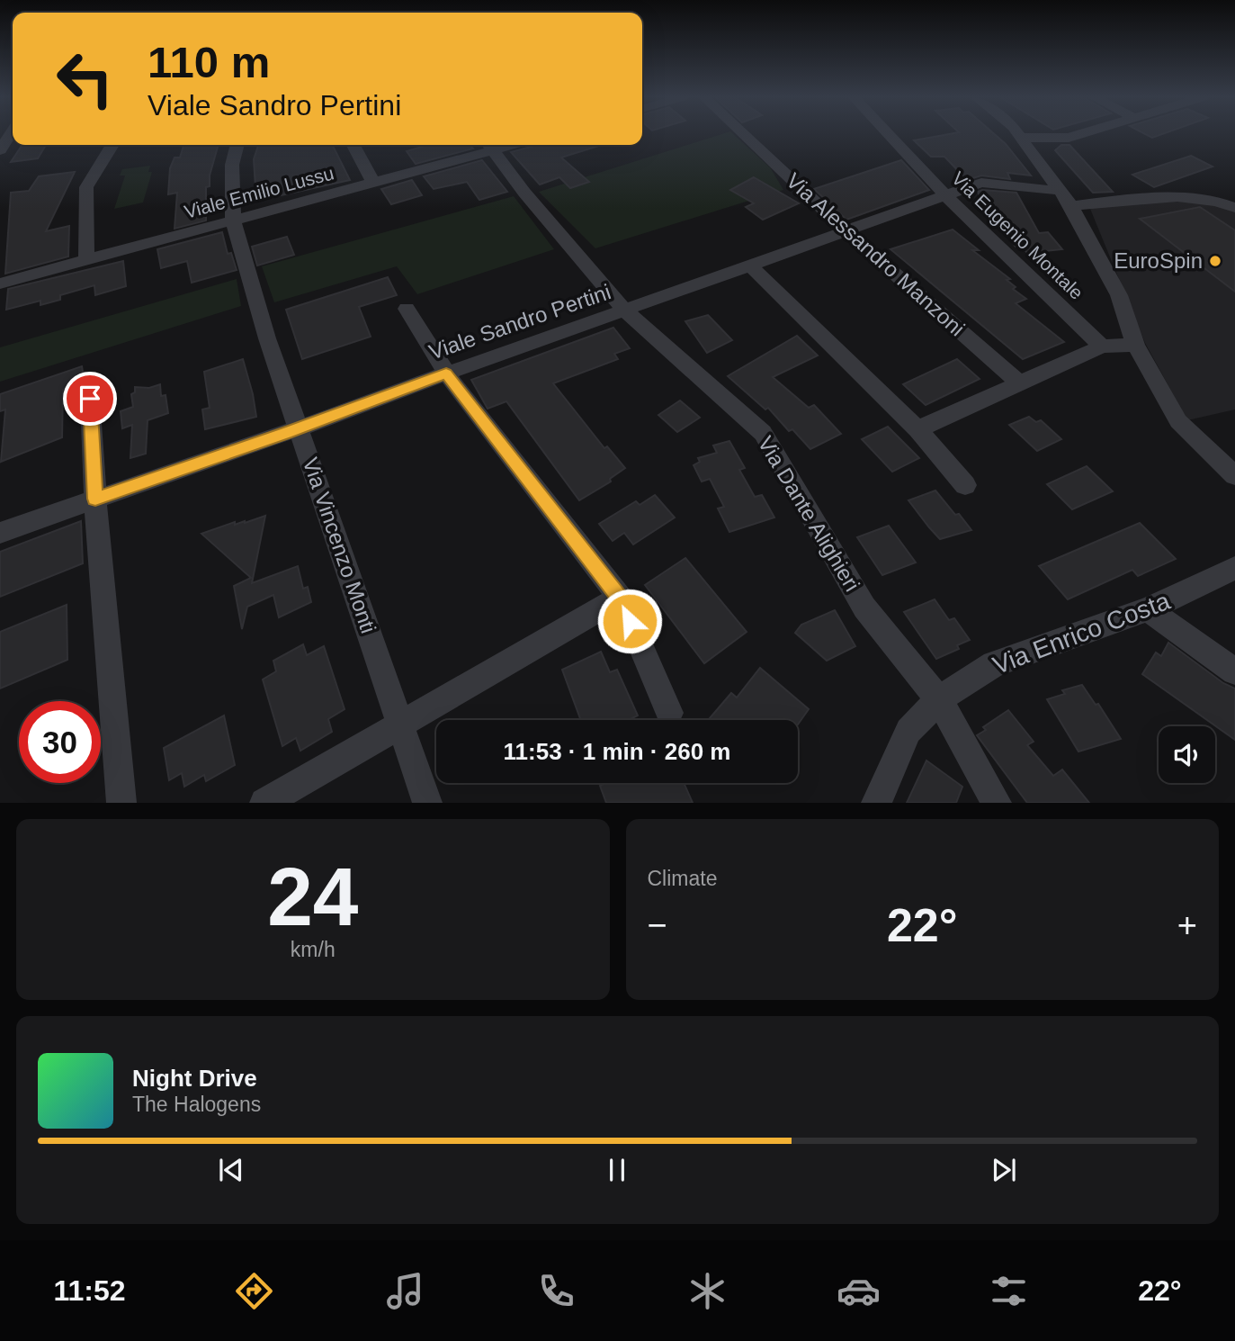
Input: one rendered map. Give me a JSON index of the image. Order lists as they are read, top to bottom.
{
  "streets": {
    "street": [
      "Viale Emilio Lussu",
      "Via Eugenio Montale",
      "Via Alessandro Manzoni",
      "Viale Sandro Pertini",
      "Via Dante Alighieri",
      "Via Vincenzo Monti",
      "Via Enrico Costa"
    ]
  },
  "crossings": [
    ["Viale Emilio Lussu", "Via Dante Alighieri"],
    ["Viale Emilio Lussu", "Via Vincenzo Monti"],
    ["Via Eugenio Montale", "Viale Sandro Pertini"],
    ["Via Alessandro Manzoni", "Viale Sandro Pertini"],
    ["Viale Sandro Pertini", "Via Dante Alighieri"],
    ["Viale Sandro Pertini", "Via Vincenzo Monti"],
    ["Via Dante Alighieri", "Via Enrico Costa"]
  ],
  "places": ["EuroSpin"],
  "page": {
    "turn": ["110 m", "Viale Sandro Pertini"],
    "limit": "30",
    "trip": "11:53 · 1 min · 260 m",
    "tile": [
      ["24", "km/h"],
      "Climate"
    ],
    "heat": ["−", "22°", "+"],
    "song": ["Night Drive", "The Halogens"],
    "tabs": ["11:52", "22°"]
  }
}
